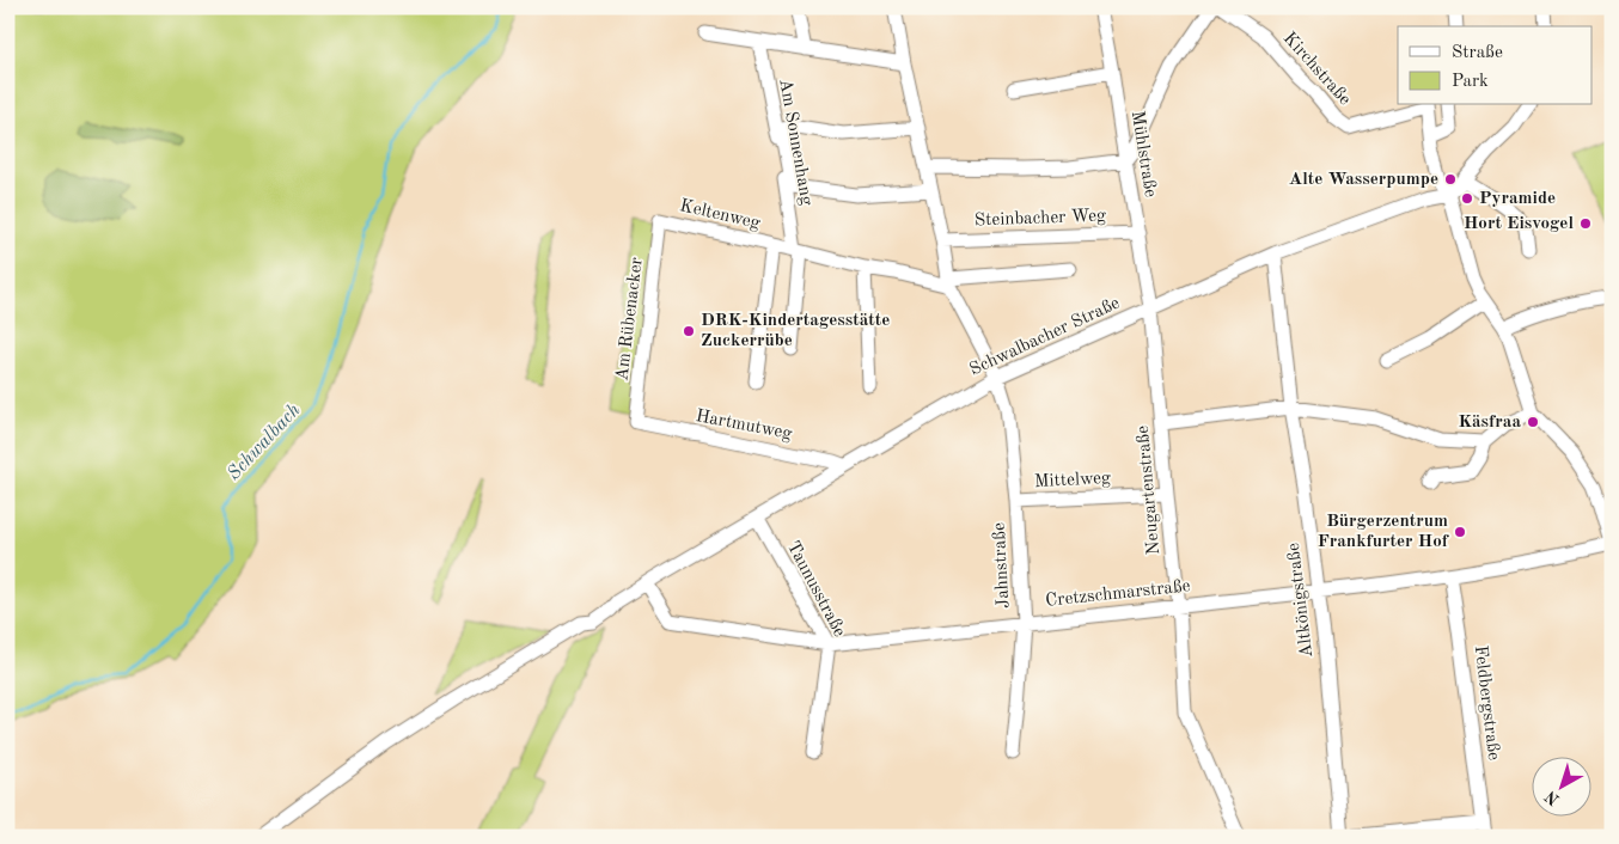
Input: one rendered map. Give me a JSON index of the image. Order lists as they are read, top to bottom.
{
  "streets": {
    "street": [
      "Kirchstraße",
      "Am Sonnenhang",
      "Mühlstraße",
      "Keltenweg",
      "Steinbacher Weg",
      "Am Rübenacker",
      "Schwalbacher Straße",
      "Hartmutweg",
      "Mittelweg",
      "Neugartenstraße",
      "Jahnstraße",
      "Taunusstraße",
      "Cretzschmarstraße",
      "Altkönigstraße",
      "Feldbergstraße"
    ]
  },
  "crossings": [
    ["Am Sonnenhang", "Keltenweg"],
    ["Mühlstraße", "Steinbacher Weg"],
    ["Mühlstraße", "Schwalbacher Straße"],
    ["Mühlstraße", "Neugartenstraße"],
    ["Keltenweg", "Am Rübenacker"],
    ["Keltenweg", "Jahnstraße"],
    ["Steinbacher Weg", "Jahnstraße"],
    ["Am Rübenacker", "Hartmutweg"],
    ["Schwalbacher Straße", "Hartmutweg"],
    ["Schwalbacher Straße", "Neugartenstraße"],
    ["Schwalbacher Straße", "Jahnstraße"],
    ["Schwalbacher Straße", "Taunusstraße"],
    ["Schwalbacher Straße", "Cretzschmarstraße"],
    ["Schwalbacher Straße", "Altkönigstraße"],
    ["Mittelweg", "Neugartenstraße"],
    ["Mittelweg", "Jahnstraße"],
    ["Neugartenstraße", "Cretzschmarstraße"],
    ["Jahnstraße", "Cretzschmarstraße"],
    ["Taunusstraße", "Cretzschmarstraße"],
    ["Cretzschmarstraße", "Altkönigstraße"],
    ["Cretzschmarstraße", "Feldbergstraße"]
  ],
  "water": ["Schwalbach"],
  "places": [
    "Alte Wasserpumpe",
    "Pyramide",
    "Hort Eisvogel",
    "DRK-Kindertagesstätte Zuckerrübe",
    "Käsfraa",
    "Bürgerzentrum Frankfurter Hof"
  ],
  "legend": ["Straße", "Park"],
  "north": "bottom left"
}
